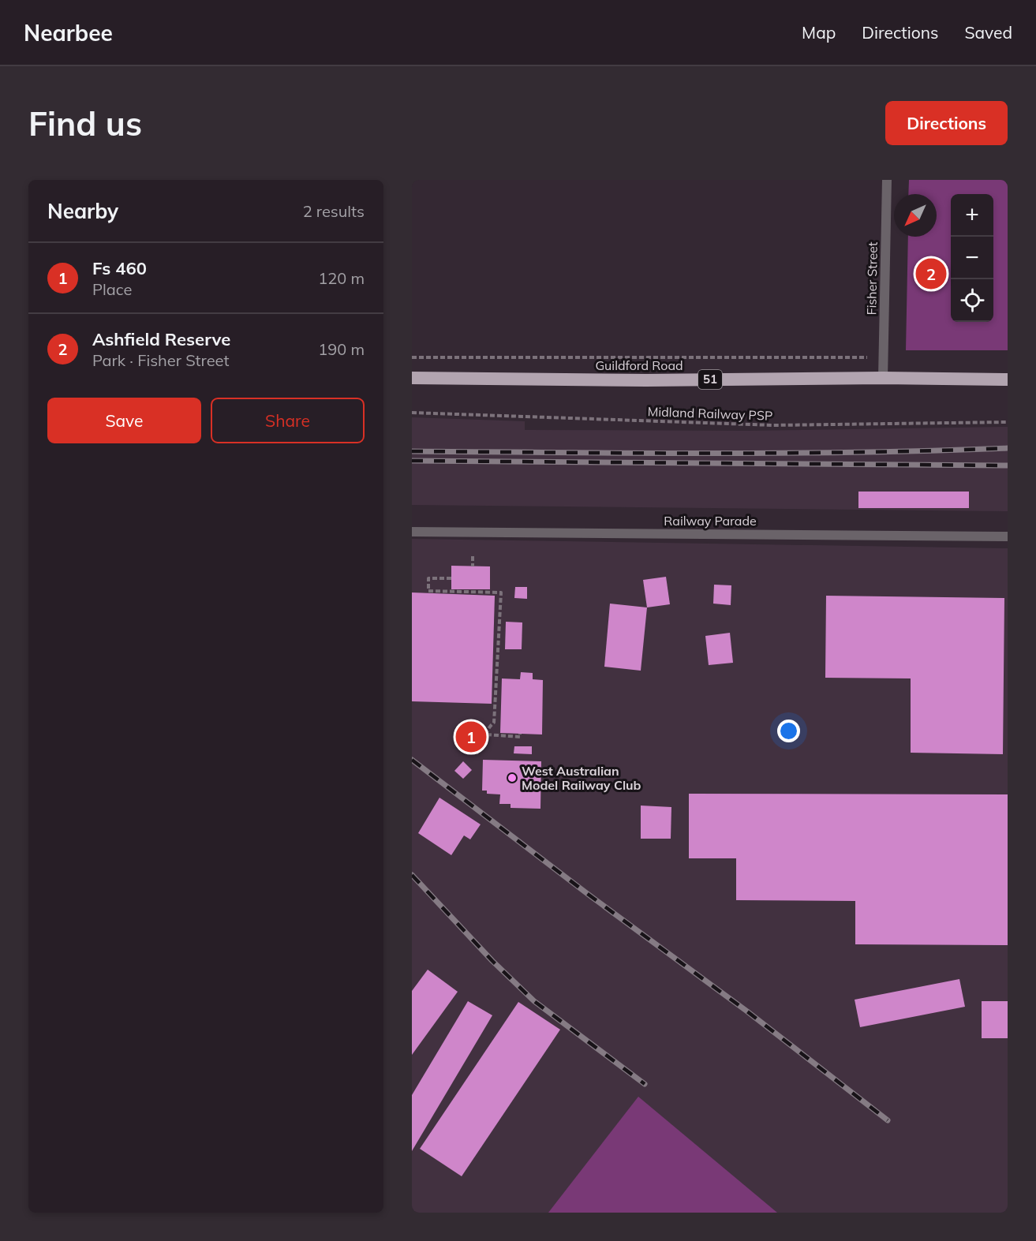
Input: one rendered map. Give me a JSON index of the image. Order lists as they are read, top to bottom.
{
  "streets": {
    "highway": ["Guildford Road", "51"],
    "street": ["Fisher Street", "Railway Parade"],
    "path": ["Midland Railway PSP"]
  },
  "crossings": [
    ["Fisher Street", "Guildford Road"]
  ],
  "places": ["West Australian Model Railway Club"],
  "north": "bottom left",
  "page": {
    "header": "Nearbee",
    "nav": ["Map", "Directions", "Saved"],
    "buttons": [
      "Directions",
      ["Save", "Share"]
    ],
    "title": "Find us",
    "heading": ["Nearby", "2 results"],
    "map_buttons": ["+", "−"],
    "list": [
      {
        "mark": "1",
        "name": "Fs 460",
        "note": "Place",
        "value": "120 m"
      },
      {
        "mark": "2",
        "name": "Ashfield Reserve",
        "note": "Park · Fisher Street",
        "value": "190 m"
      }
    ],
    "pins": ["2", "1"]
  }
}
